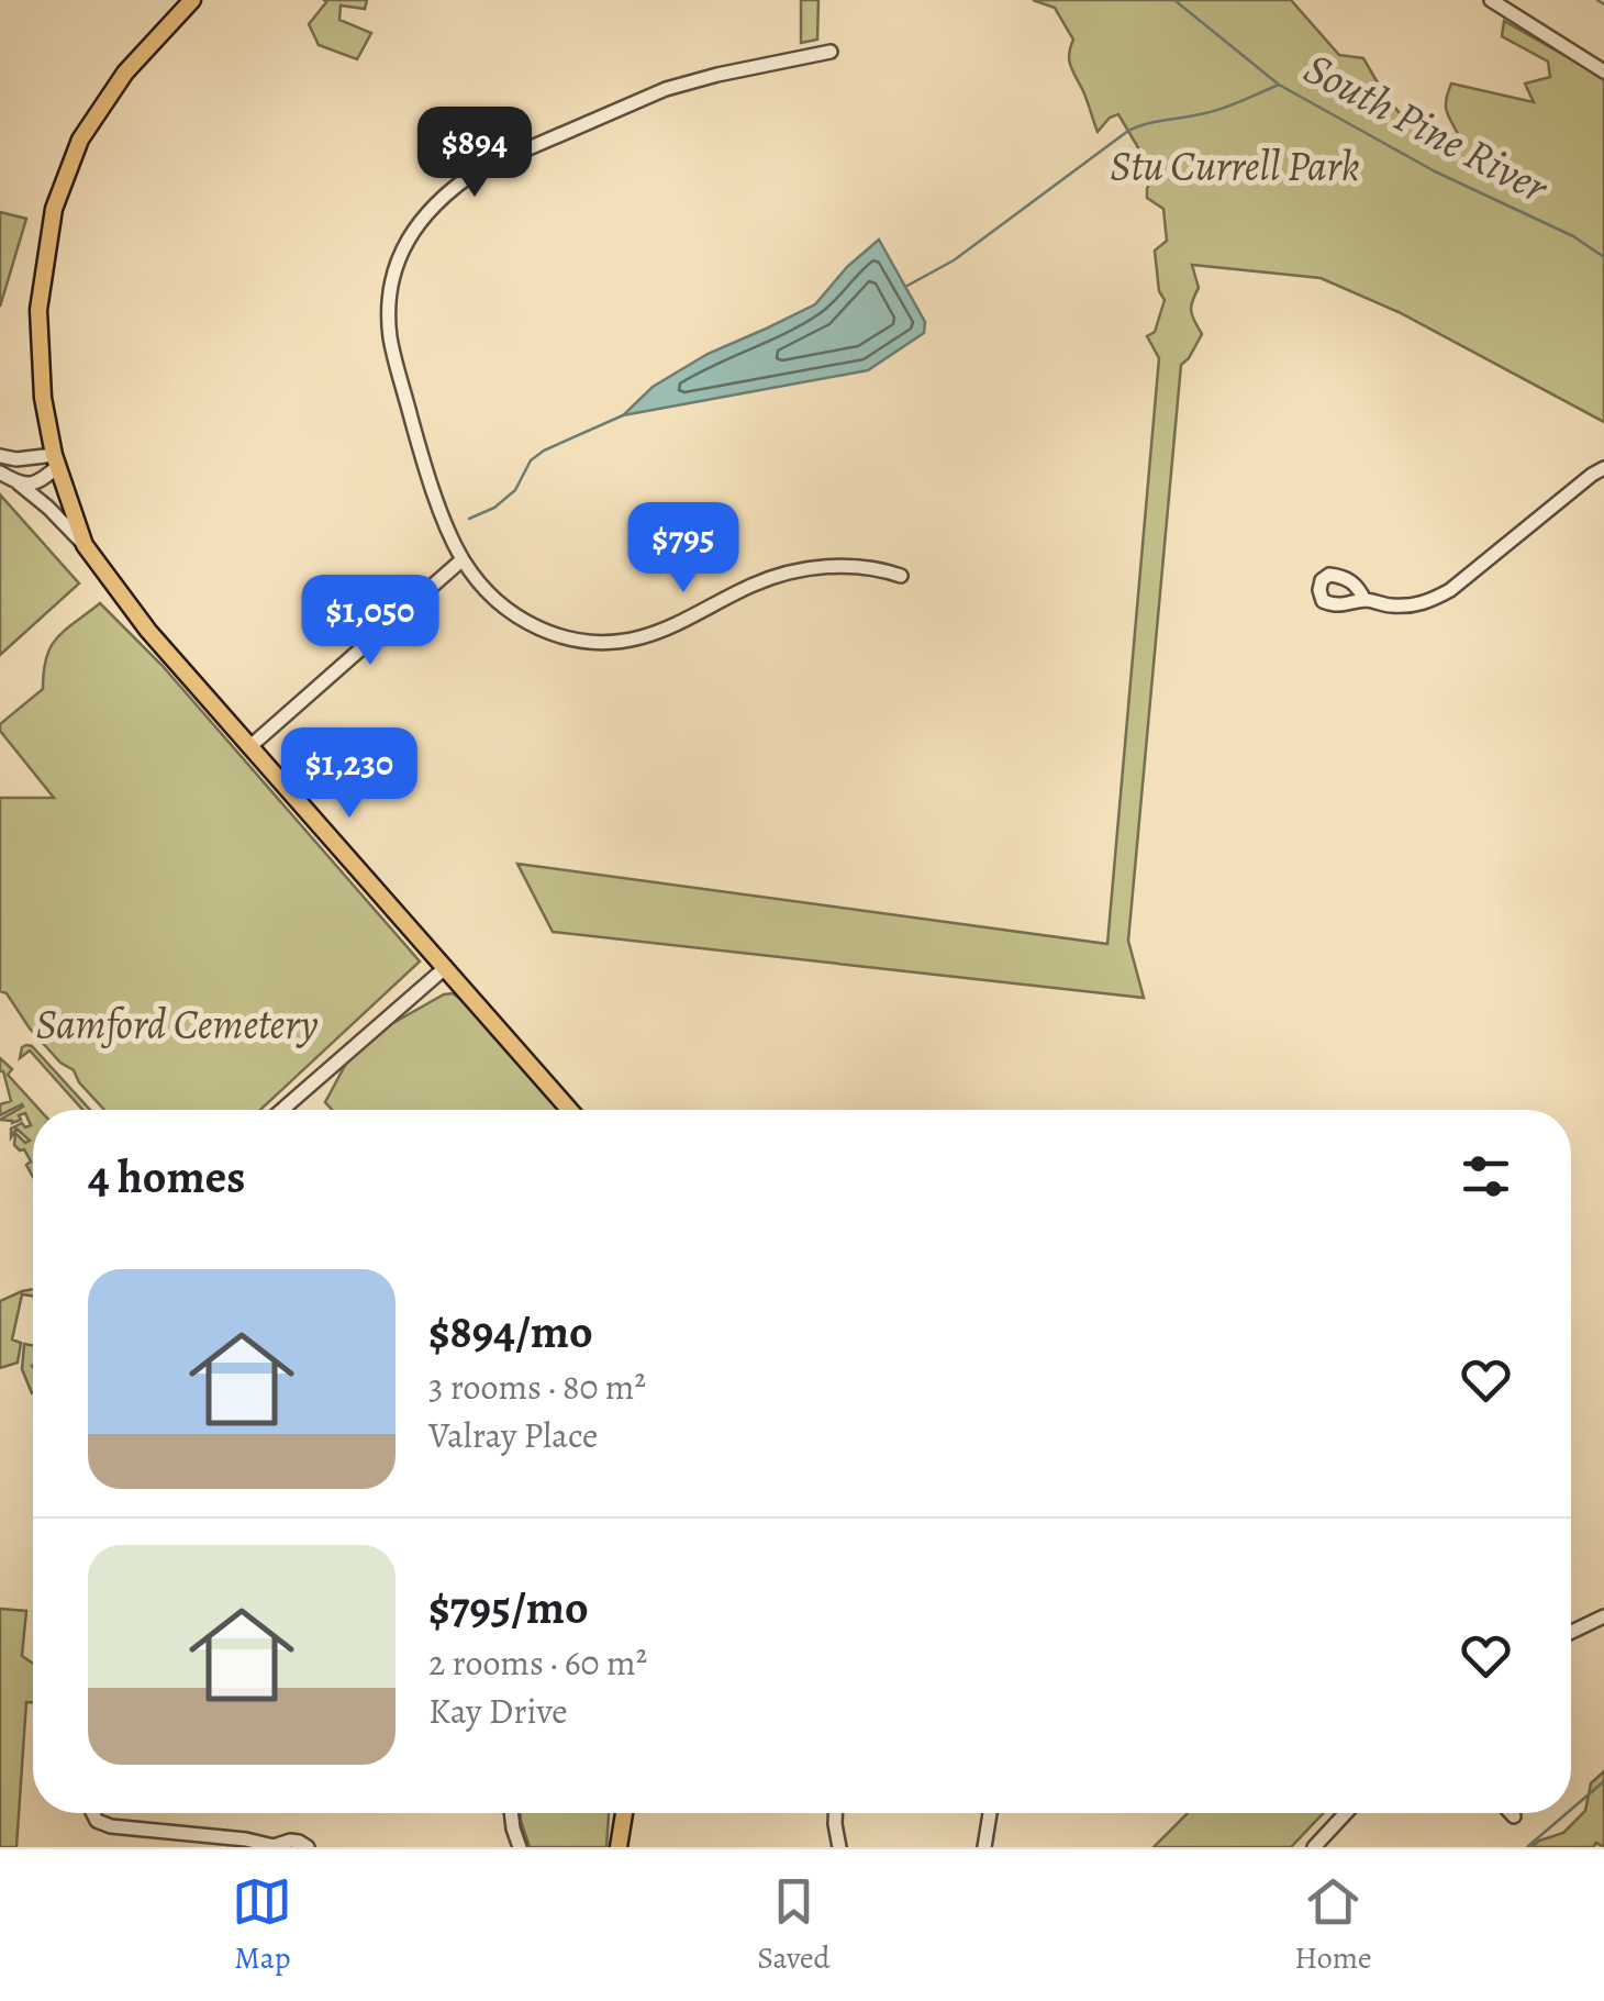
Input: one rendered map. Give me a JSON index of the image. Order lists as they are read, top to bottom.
{
  "water": ["South Pine River"],
  "parks": ["Stu Currell Park", "Samford Cemetery"],
  "page": {
    "price": [
      "$894",
      "$795",
      "$1,050",
      "$1,230"
    ],
    "heading": "4 homes",
    "list": [
      {
        "name": "$894/mo",
        "note": "3 rooms · 80 m² · Valray Place"
      },
      {
        "name": "$795/mo",
        "note": "2 rooms · 60 m² · Kay Drive"
      }
    ],
    "tabs": ["Map", "Saved", "Home"]
  }
}
